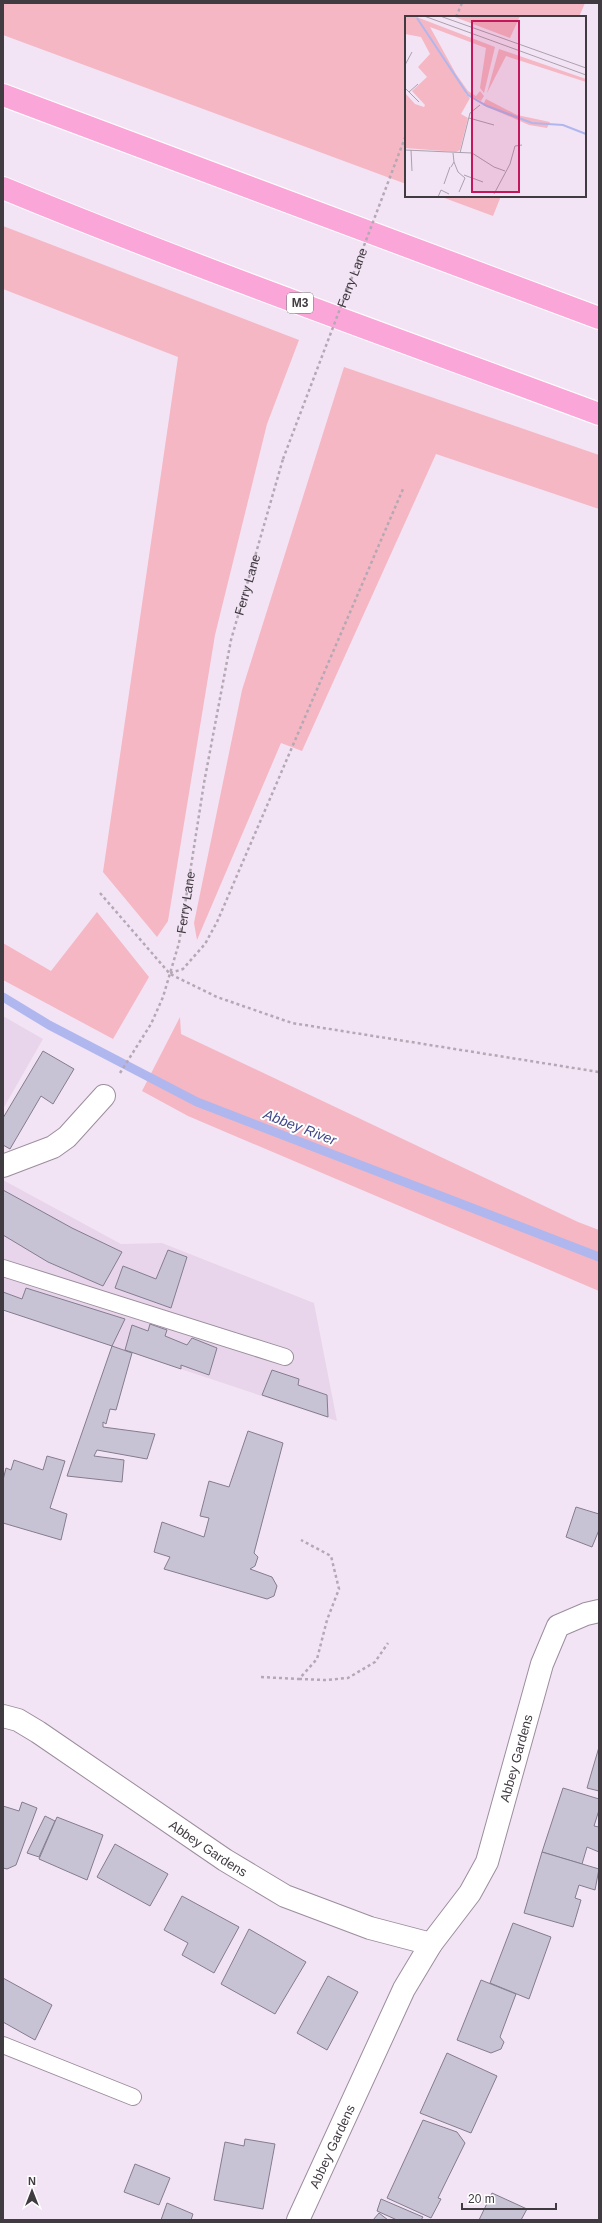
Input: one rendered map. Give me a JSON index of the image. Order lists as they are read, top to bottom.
{
  "streets": {
    "highway": ["M3"],
    "street": ["Abbey Gardens"],
    "path": ["Ferry Lane"]
  },
  "water": ["Abbey River"],
  "scale_bar": "20 m",
  "north": "top"
}
